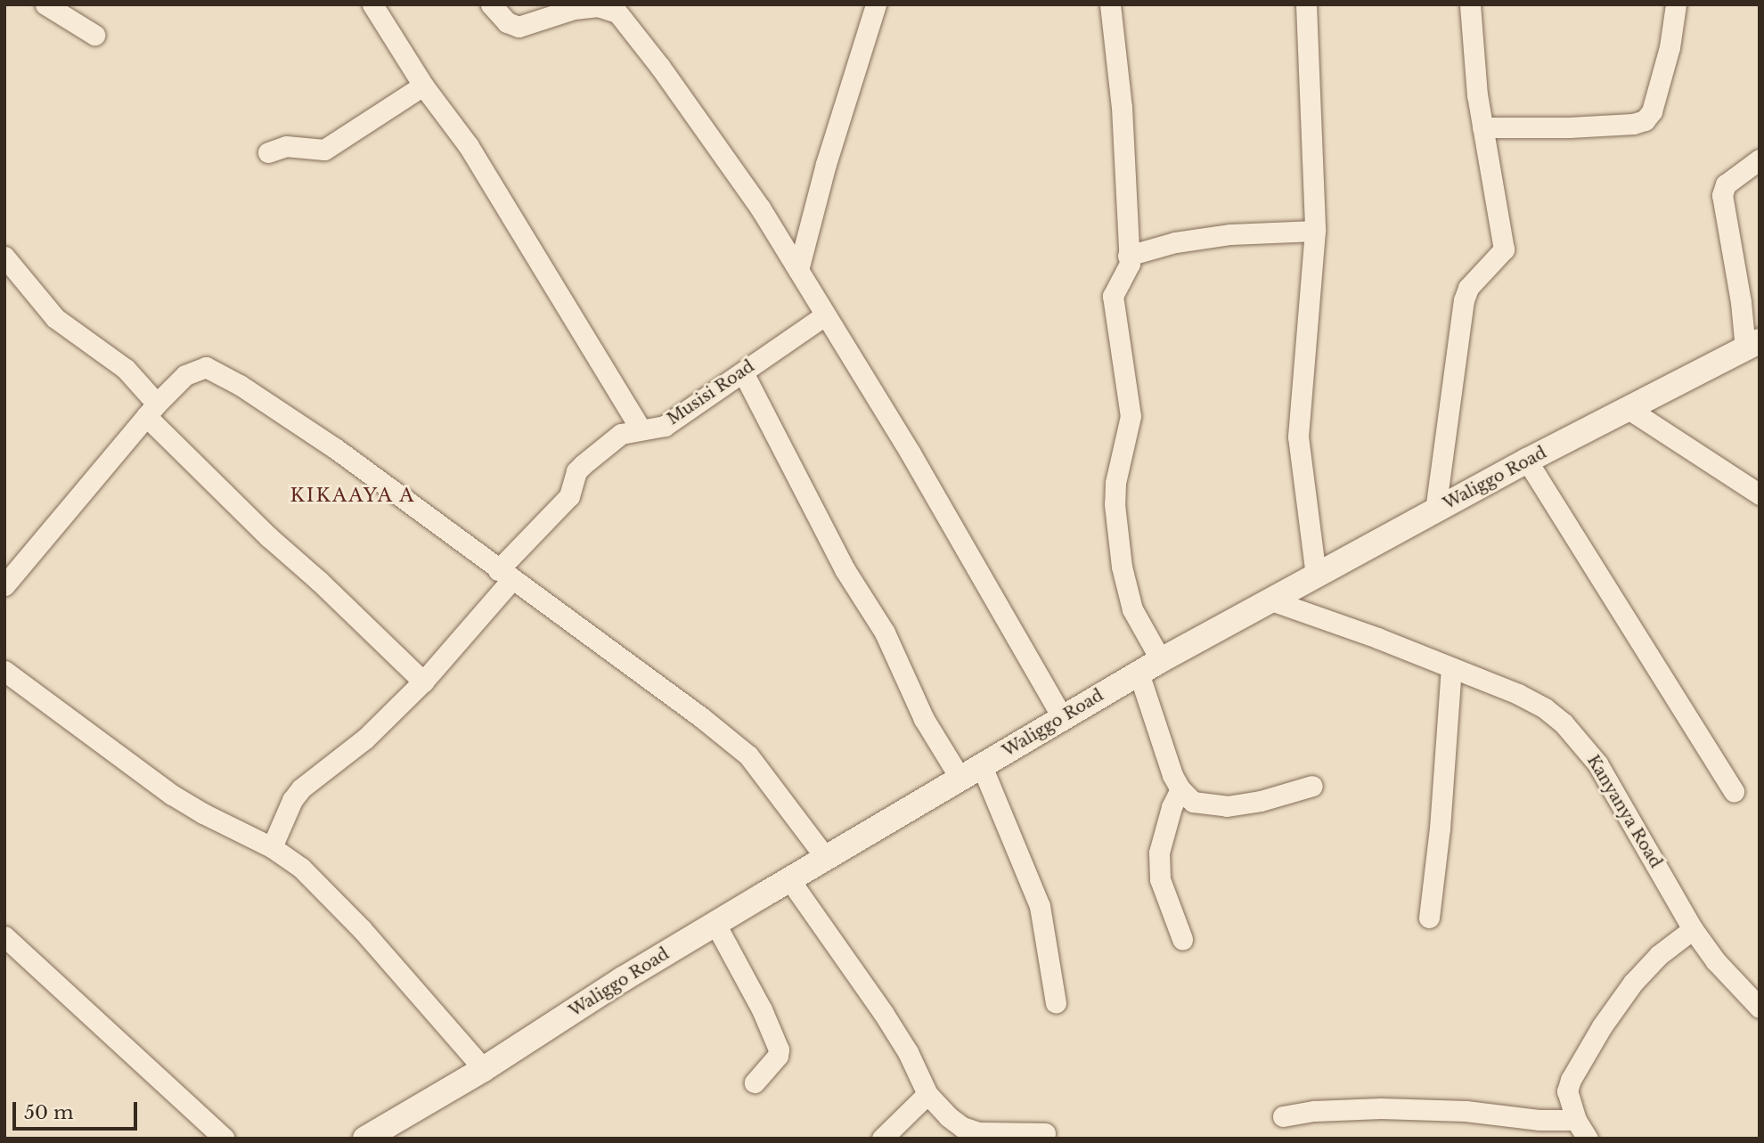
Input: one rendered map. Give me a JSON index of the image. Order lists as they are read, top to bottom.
{
  "streets": {
    "street": ["Musisi Road", "Waliggo Road", "Kanyanya Road"]
  },
  "crossings": [
    ["Waliggo Road", "Kanyanya Road"]
  ],
  "districts": ["KIKAAYA A"],
  "scale_bar": "50 m"
}
